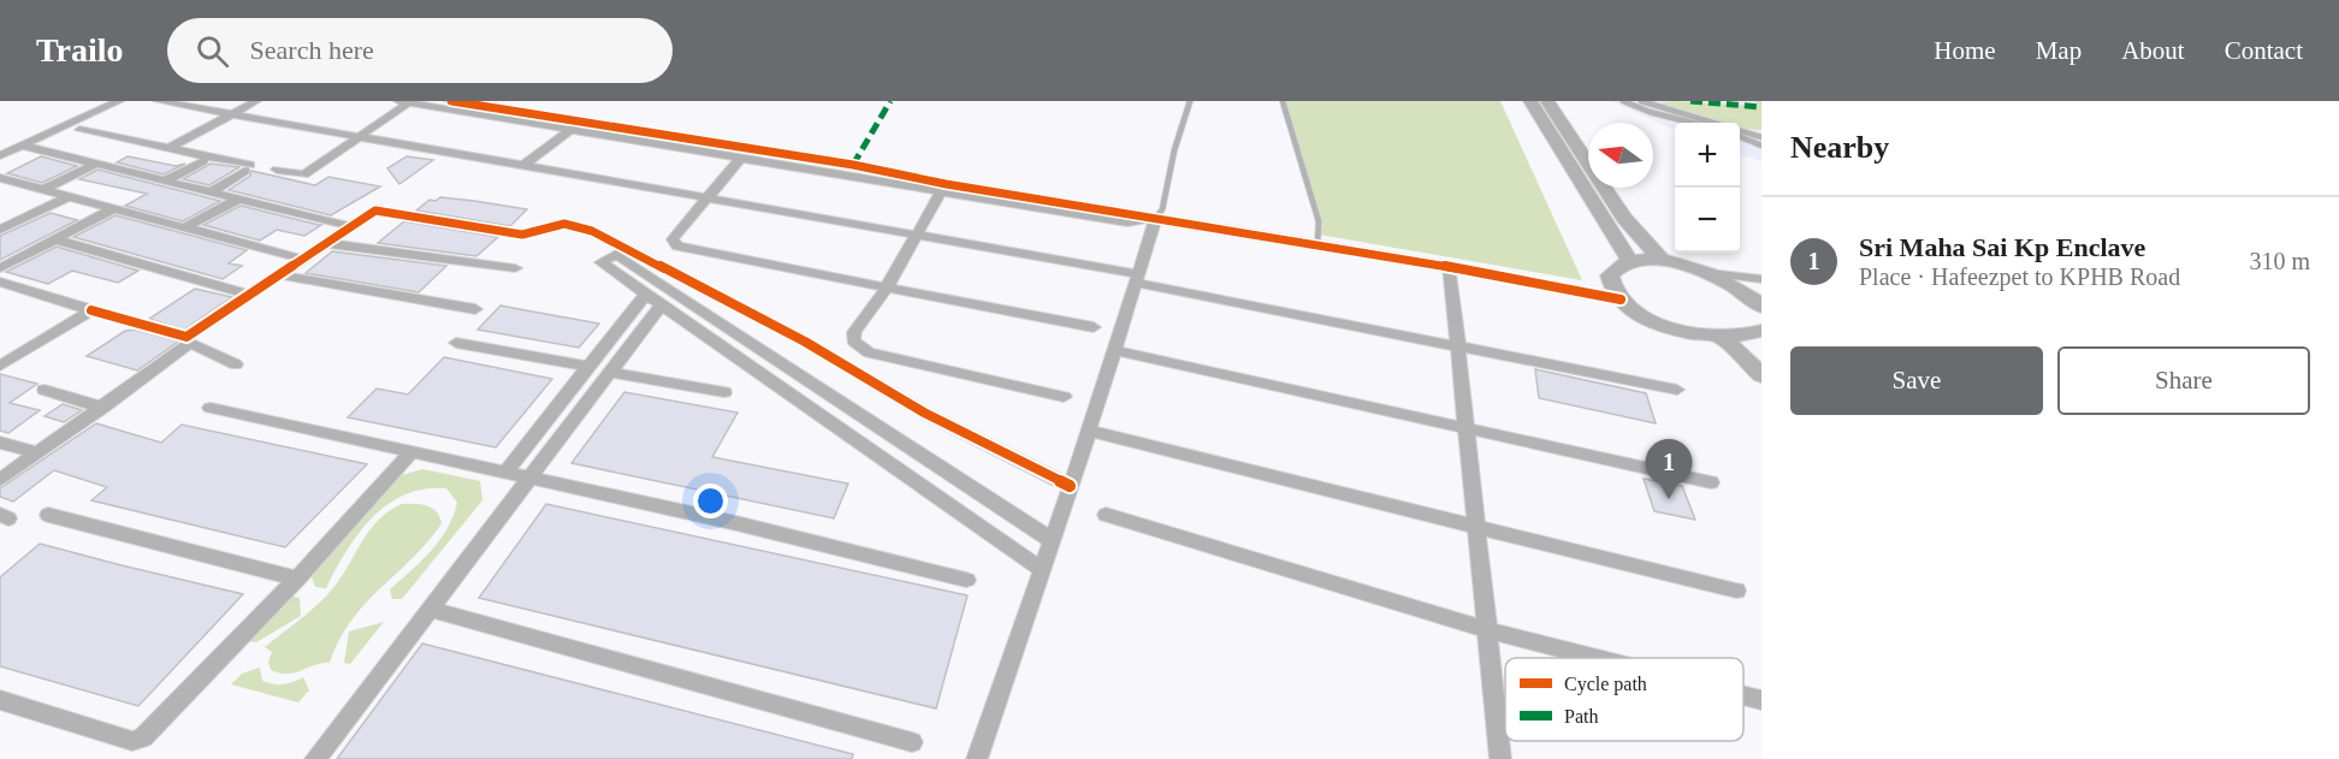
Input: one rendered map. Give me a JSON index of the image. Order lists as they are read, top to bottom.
{
  "legend": ["Cycle path", "Path"],
  "north": "left",
  "page": {
    "header": "Trailo",
    "search": "Search here",
    "nav": [
      "Home",
      "Map",
      "About",
      "Contact"
    ],
    "heading": "Nearby",
    "map_buttons": ["+", "−"],
    "list": [
      {
        "mark": "1",
        "name": "Sri Maha Sai Kp Enclave",
        "note": "Place · Hafeezpet to KPHB Road",
        "value": "310 m"
      }
    ],
    "buttons": ["Save", "Share"],
    "pins": "1"
  }
}
